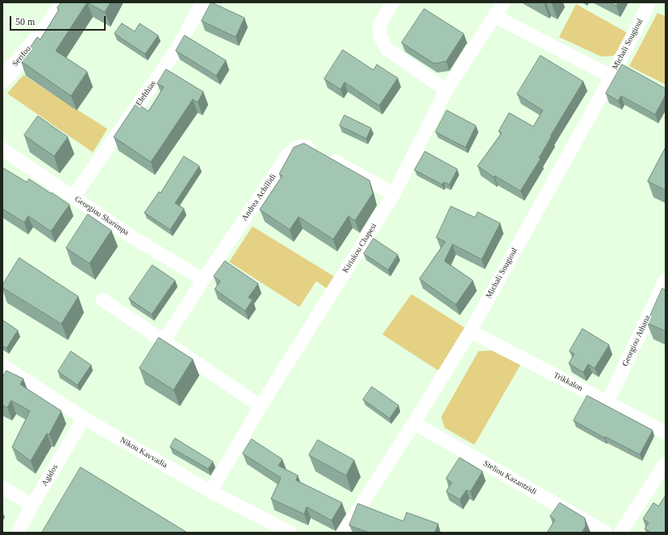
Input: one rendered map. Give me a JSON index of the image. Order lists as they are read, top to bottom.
{
  "streets": {
    "street": [
      "Michali Sougioul",
      "Serifou",
      "Elefthias",
      "Andrea Achillidi",
      "Georgiou Skarimpa",
      "Kiriakou Chapesi",
      "Georgiou Athana",
      "Trikkalon",
      "Nikou Kavvadia",
      "Agidos",
      "Steliou Kazantzidi"
    ]
  },
  "crossings": [
    ["Michali Sougioul", "Trikkalon"],
    ["Michali Sougioul", "Steliou Kazantzidi"],
    ["Elefthias", "Georgiou Skarimpa"],
    ["Andrea Achillidi", "Georgiou Skarimpa"],
    ["Andrea Achillidi", "Kiriakou Chapesi"],
    ["Kiriakou Chapesi", "Nikou Kavvadia"],
    ["Georgiou Athana", "Trikkalon"],
    ["Nikou Kavvadia", "Agidos"]
  ],
  "scale_bar": "50 m"
}
